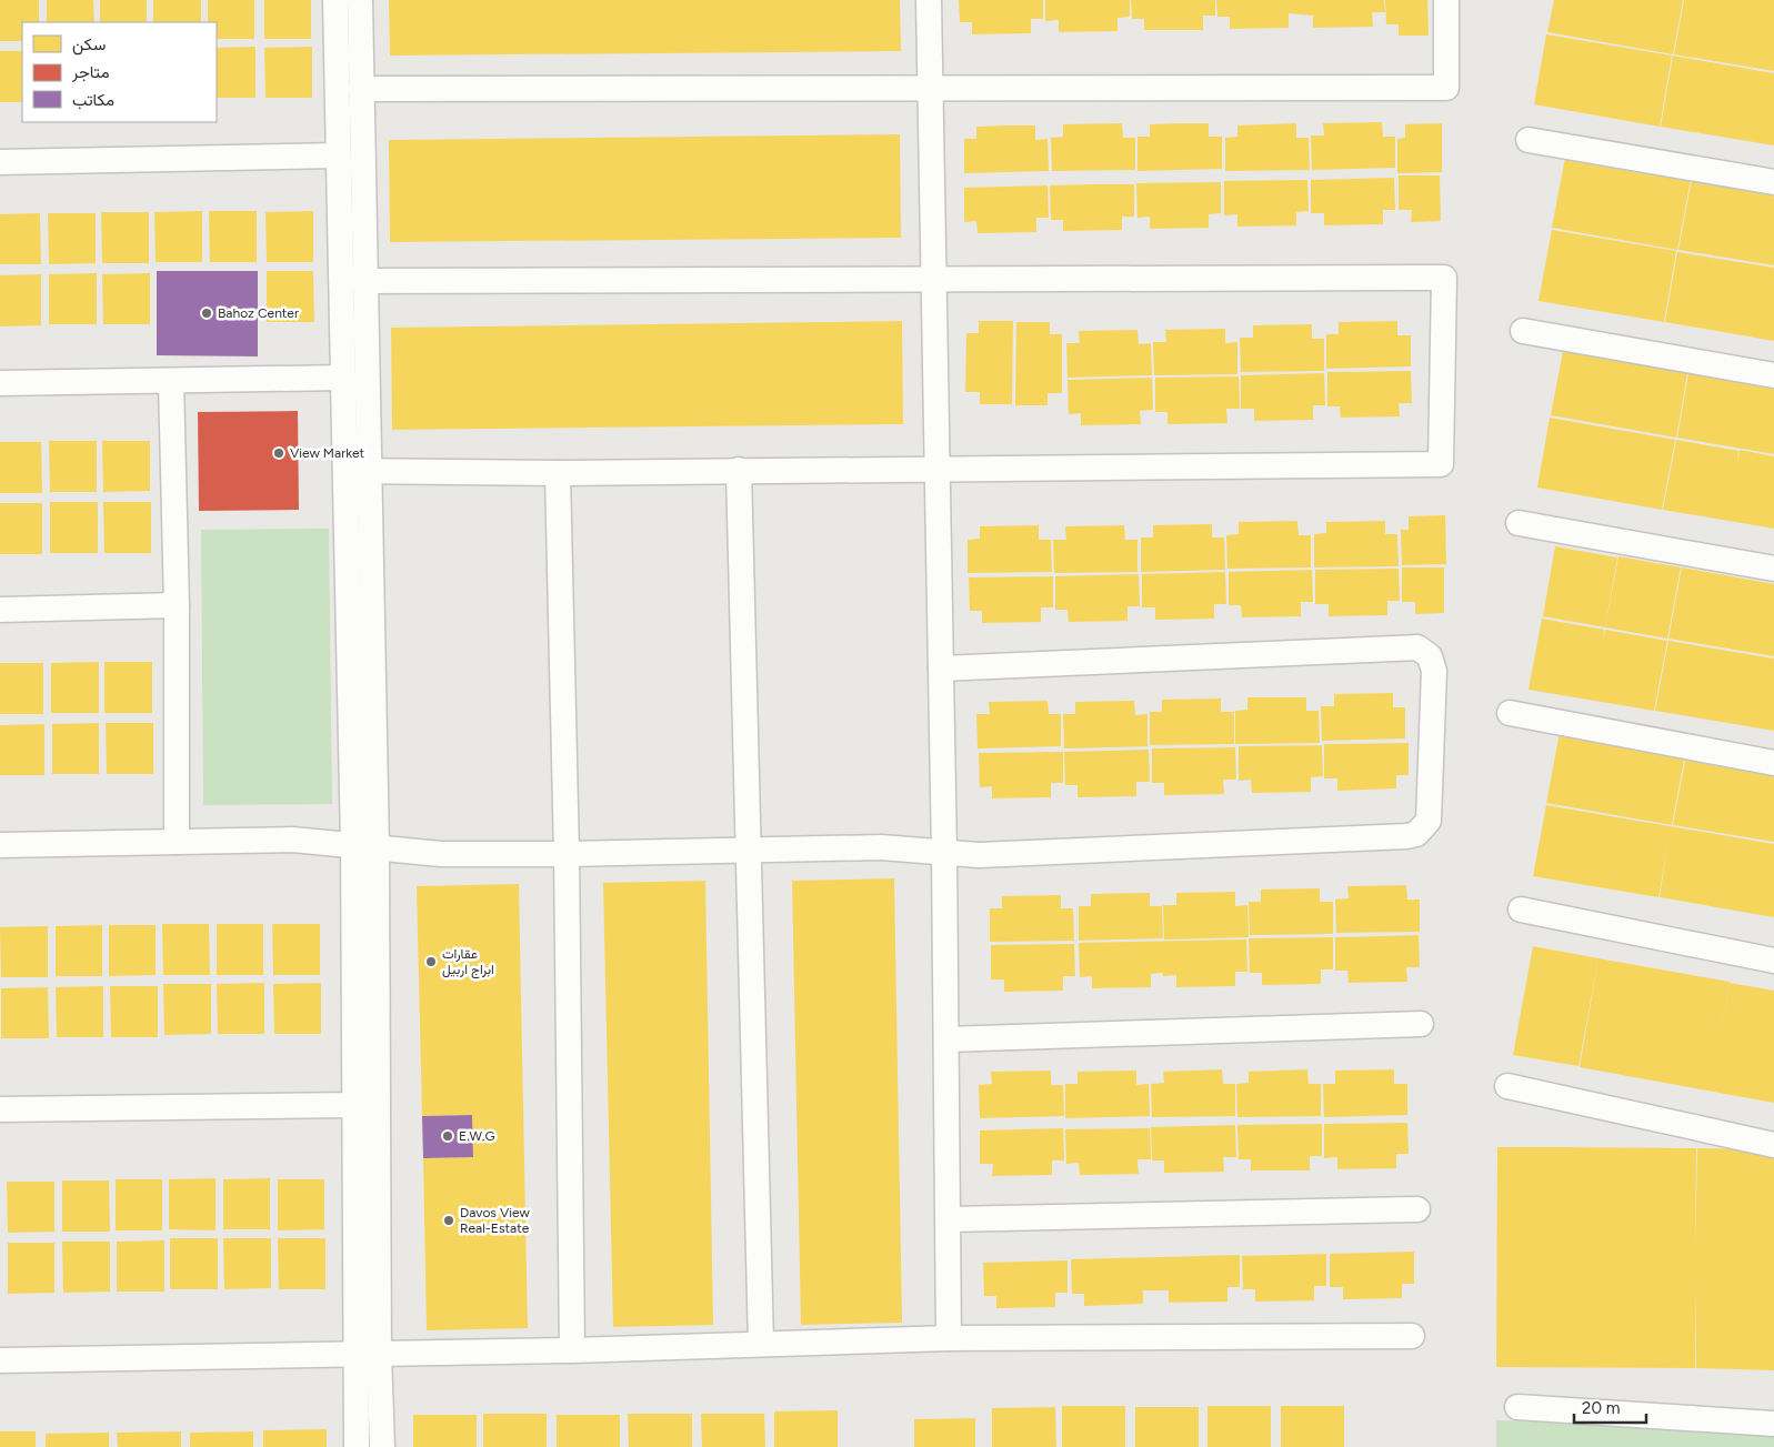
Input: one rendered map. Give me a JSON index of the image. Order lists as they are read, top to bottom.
{
  "places": [
    "Bahoz Center",
    "View Market",
    "عقارات ابراج اربیل",
    "E.W.G",
    "Davos View Real-Estate"
  ],
  "legend": ["سكن", "متاجر", "مكاتب"],
  "scale_bar": "20 m"
}
